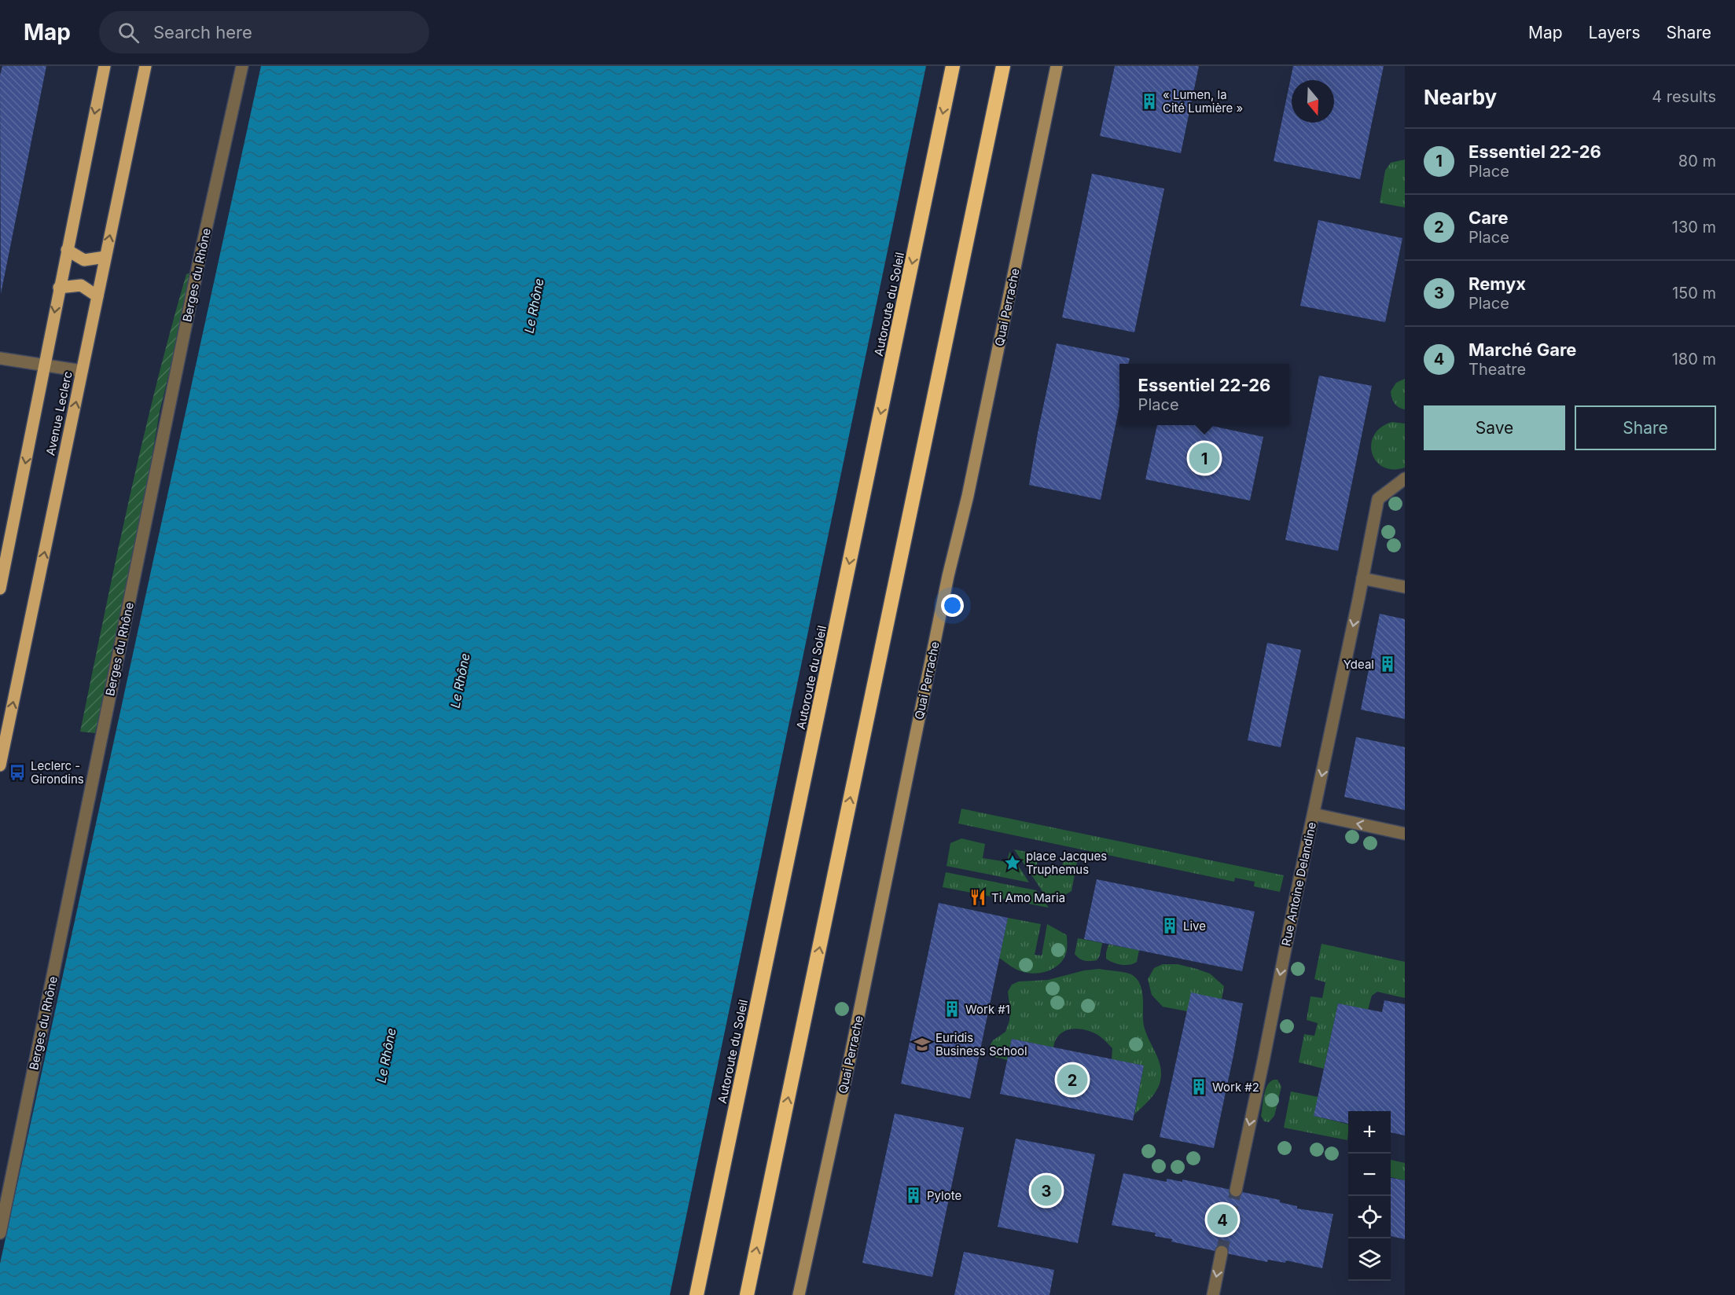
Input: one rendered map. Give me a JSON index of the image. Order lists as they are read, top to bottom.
{
  "streets": {
    "highway": ["Autoroute du Soleil"],
    "main road": ["Avenue Leclerc"],
    "street": ["Berges du Rhône", "Quai Perrache", "Rue Antoine Delandine"]
  },
  "one_way": ["Rue Antoine Delandine"],
  "water": ["Le Rhône"],
  "places": {
    "building": [
      "« Lumen, la Cité Lumière »",
      "Ydeal",
      "Live",
      "Work #1",
      "Work #2",
      "Pylote"
    ],
    "bus stop": ["Leclerc - Girondins"],
    "place": ["place Jacques Truphemus"],
    "restaurant": ["Ti Amo Maria"],
    "school or university": ["Euridis Business School"]
  },
  "north": "bottom",
  "page": {
    "header": "Map",
    "search": "Search here",
    "nav": ["Map", "Layers", "Share"],
    "heading": ["Nearby", "4 results"],
    "list": [
      {
        "mark": "1",
        "name": "Essentiel 22-26",
        "note": "Place",
        "value": "80 m"
      },
      {
        "mark": "2",
        "name": "Care",
        "note": "Place",
        "value": "130 m"
      },
      {
        "mark": "3",
        "name": "Remyx",
        "note": "Place",
        "value": "150 m"
      },
      {
        "mark": "4",
        "name": "Marché Gare",
        "note": "Theatre",
        "value": "180 m"
      }
    ],
    "popup": ["Essentiel 22-26", "Place"],
    "buttons": ["Save", "Share"],
    "pins": [
      "1",
      "2",
      "3",
      "4"
    ],
    "map_buttons": ["+", "−"]
  }
}
